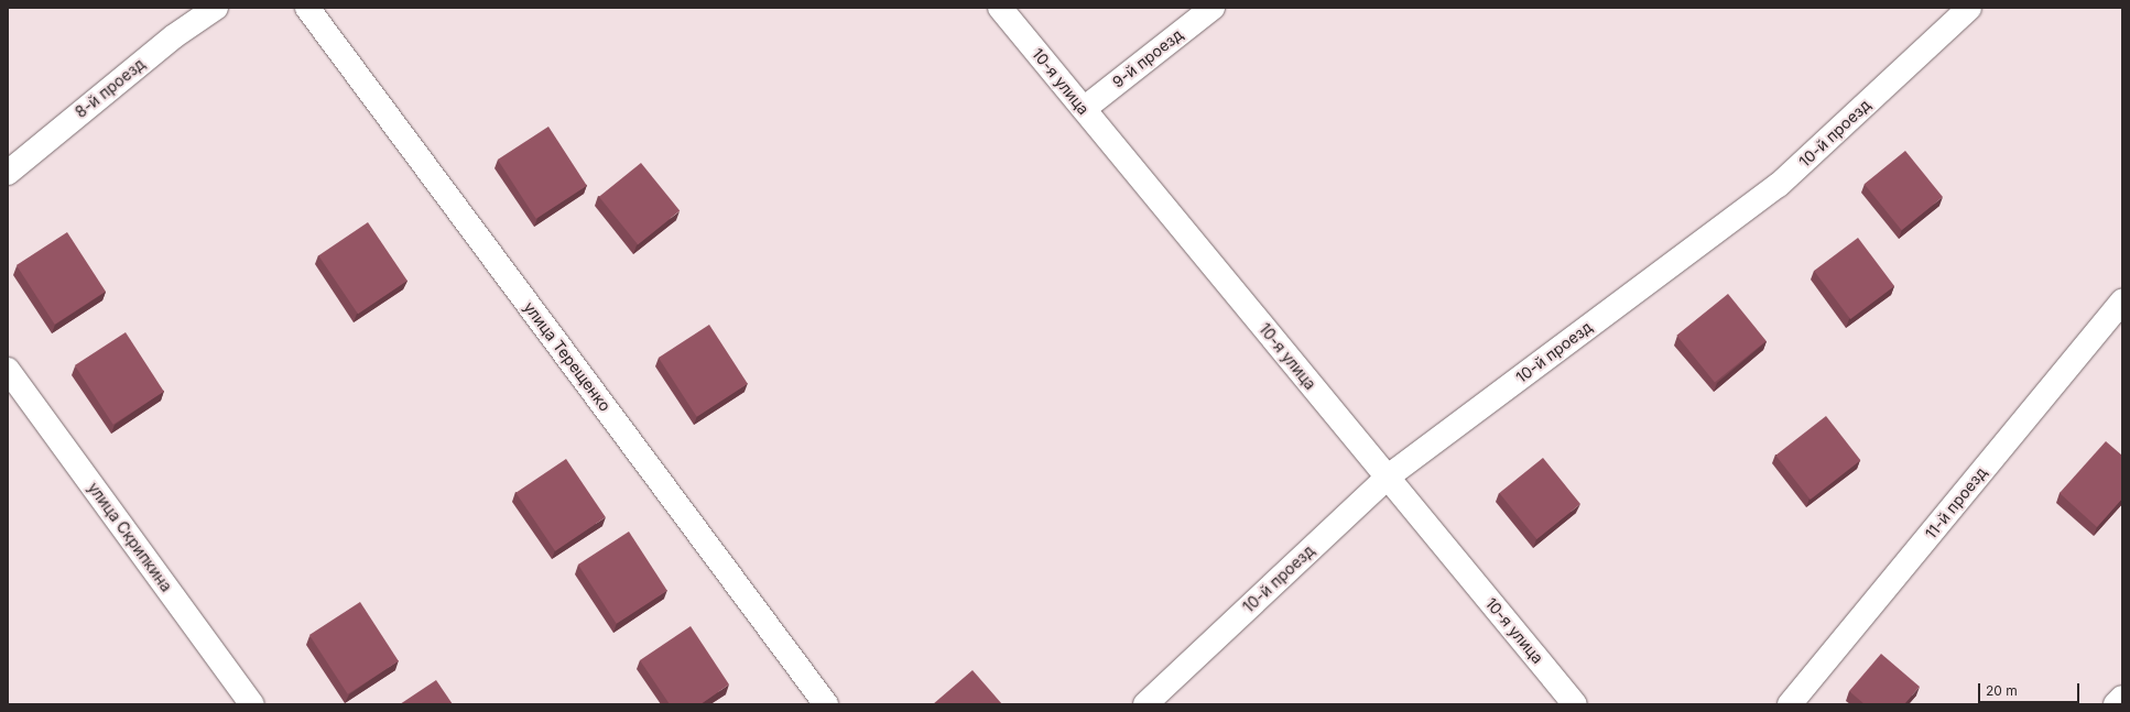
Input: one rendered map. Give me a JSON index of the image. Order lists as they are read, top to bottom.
{
  "streets": {
    "street": [
      "9-й проезд",
      "10-я улица",
      "8-й проезд",
      "10-й проезд",
      "улица Терещенко",
      "11-й проезд",
      "улица Скрипкина"
    ]
  },
  "crossings": [
    ["9-й проезд", "10-я улица"],
    ["10-я улица", "10-й проезд"]
  ],
  "scale_bar": "20 m"
}
